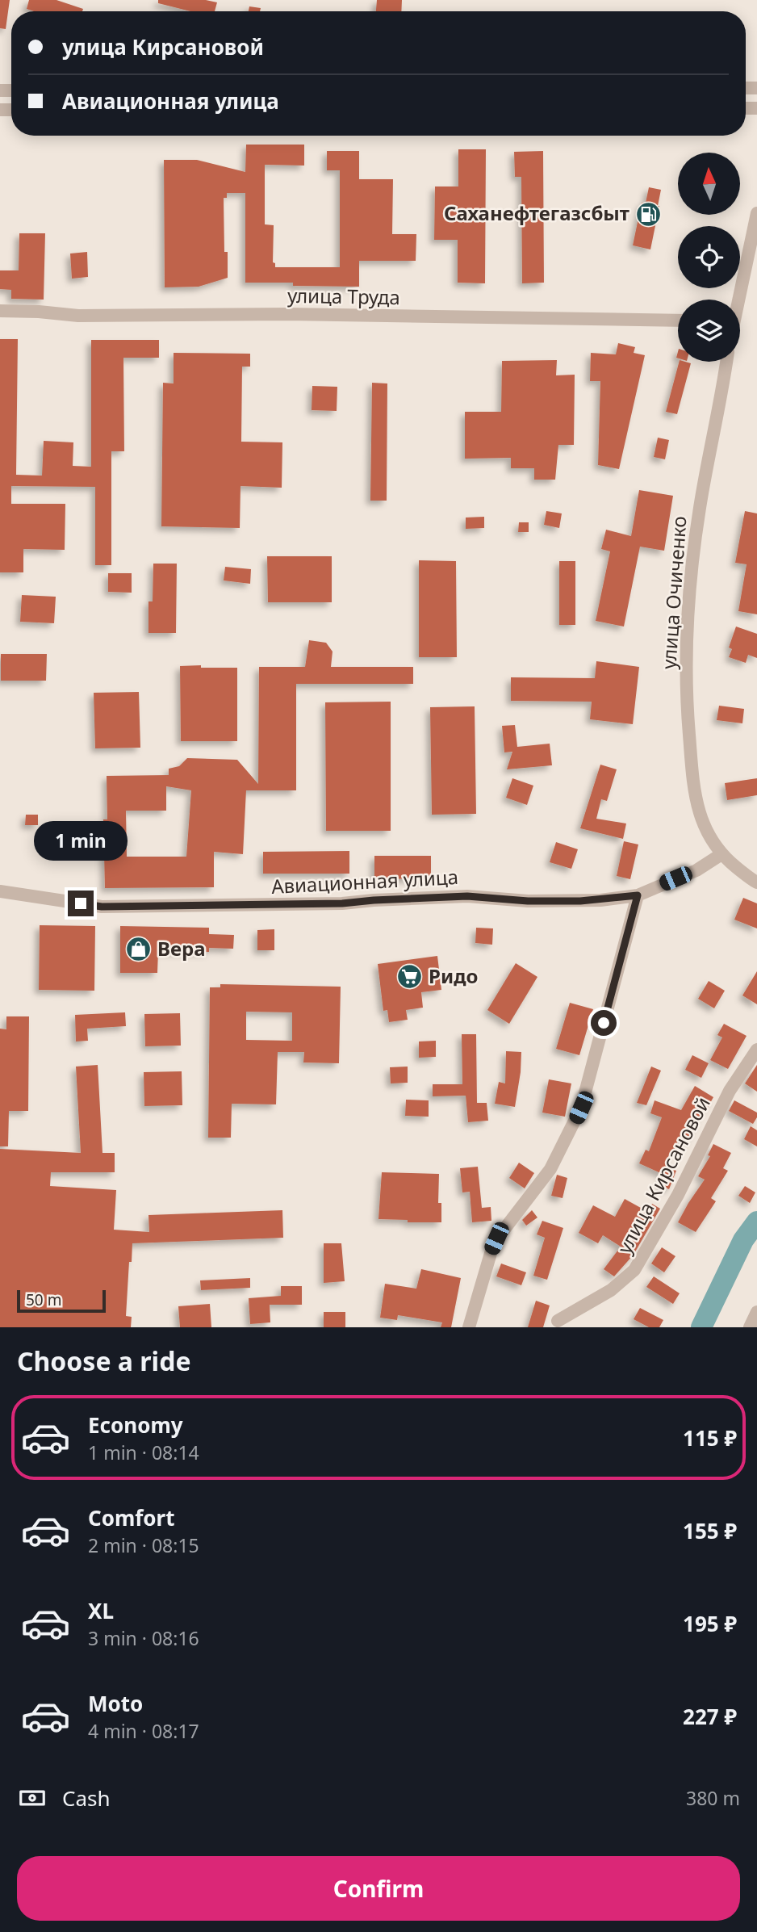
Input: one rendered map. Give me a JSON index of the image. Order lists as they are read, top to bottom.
{
  "streets": {
    "street": [
      "улица Труда",
      "улица Очиченко",
      "Авиационная улица",
      "улица Кирсановой"
    ]
  },
  "crossings": [
    ["улица Очиченко", "Авиационная улица"]
  ],
  "places": {
    "fuel station": ["Саханефтегазсбыт"],
    "shop": ["Вера"],
    "supermarket": ["Ридо"]
  },
  "scale_bar": "50 m",
  "north": "top",
  "page": {
    "banner": ["улица Кирсановой", "Авиационная улица"],
    "bubble": "1 min",
    "scale": "50 m",
    "heading": "Choose a ride",
    "list": [
      {
        "name": "Economy",
        "note": "1 min · 08:14",
        "value": "115 ₽"
      },
      {
        "name": "Comfort",
        "note": "2 min · 08:15",
        "value": "155 ₽"
      },
      {
        "name": "XL",
        "note": "3 min · 08:16",
        "value": "195 ₽"
      },
      {
        "name": "Moto",
        "note": "4 min · 08:17",
        "value": "227 ₽"
      }
    ],
    "pay": ["Cash", "380 m"],
    "buttons": "Confirm"
  }
}
